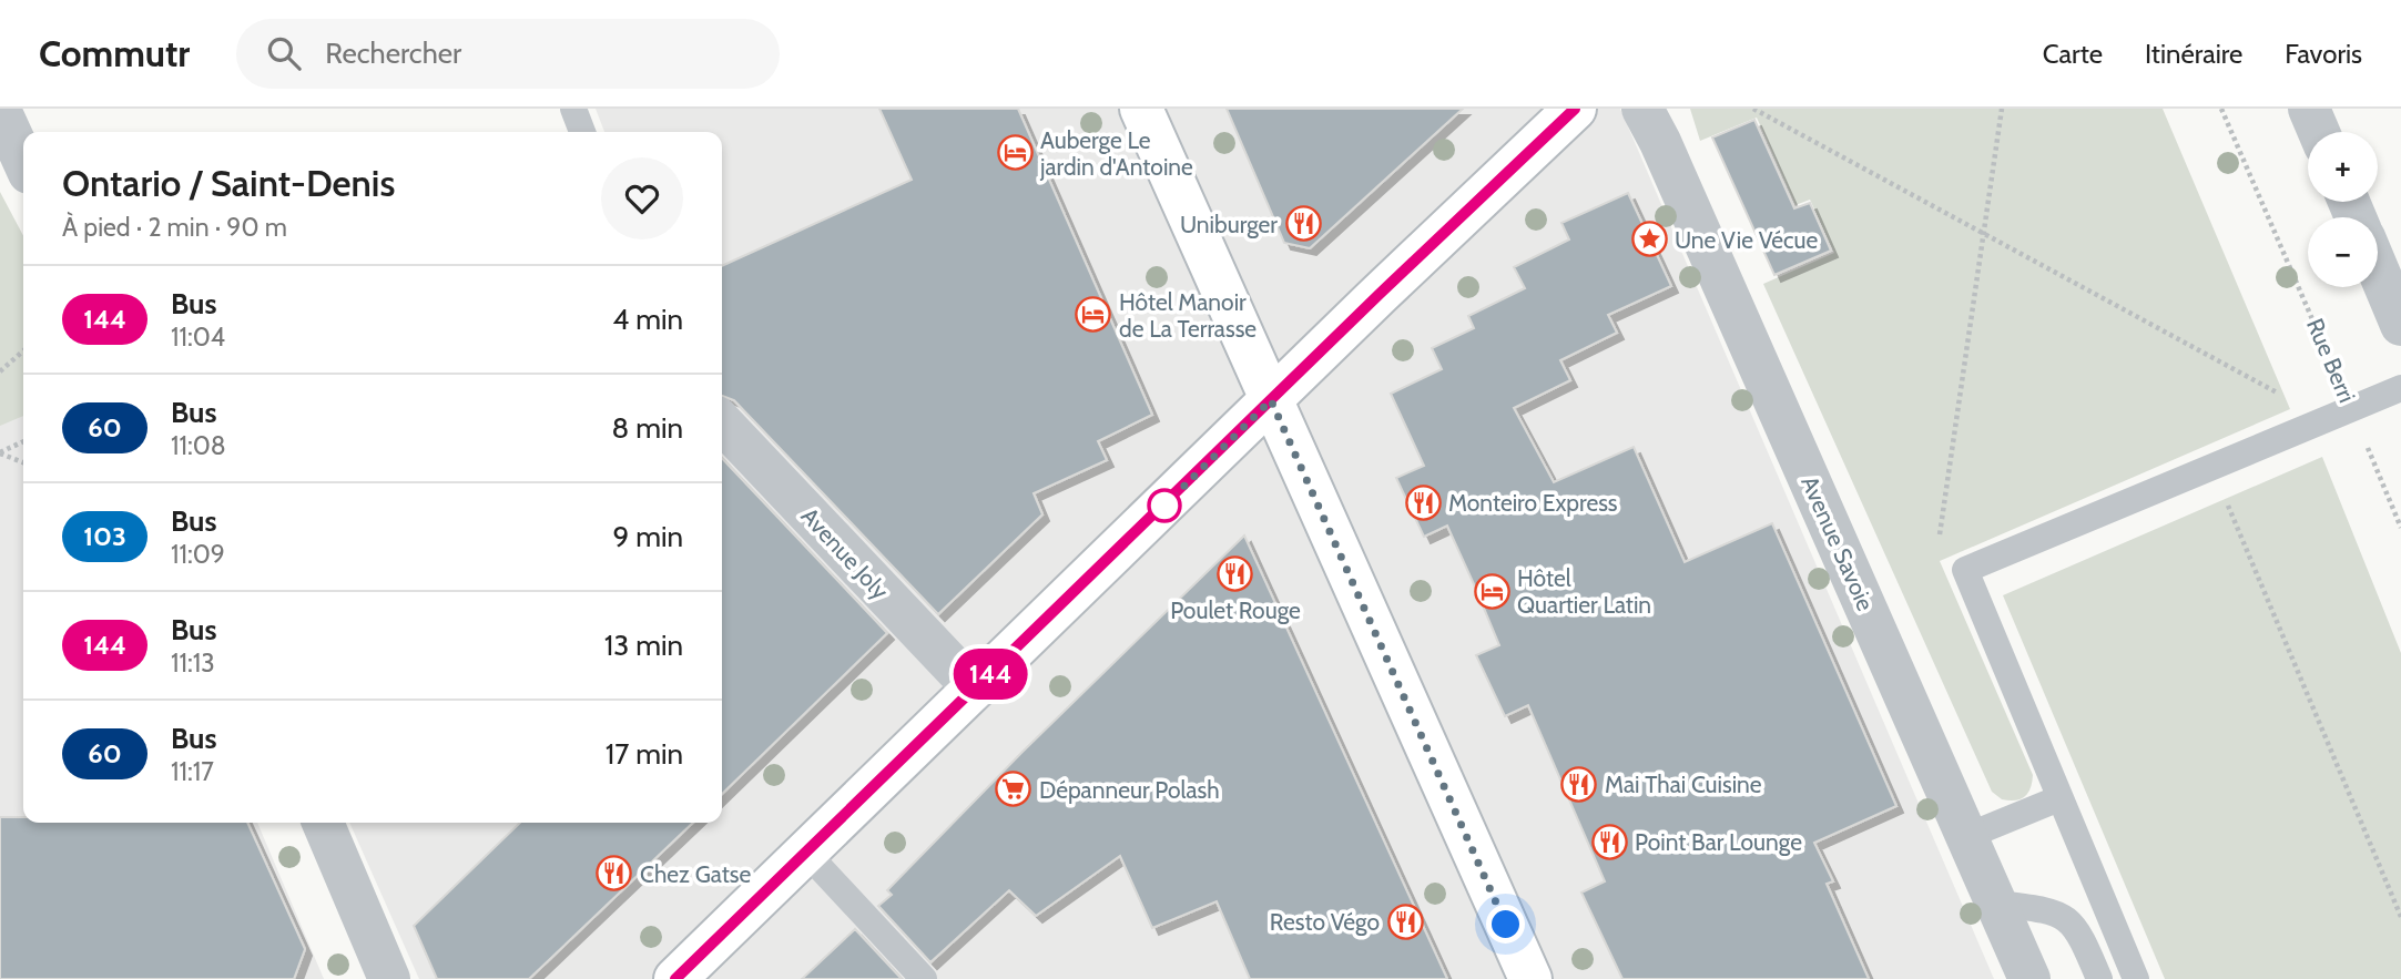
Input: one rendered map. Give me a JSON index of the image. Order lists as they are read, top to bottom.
{
  "streets": {
    "street": ["Avenue Savoie", "Avenue Joly"],
    "path": ["Rue Berri"]
  },
  "places": {
    "hotel": ["Auberge Le jardin d'Antoine", "Hôtel Manoir de La Terrasse", "Hôtel Quartier Latin"],
    "restaurant": [
      "Uniburger",
      "Monteiro Express",
      "Poulet Rouge",
      "Mai Thai Cuisine",
      "Point Bar Lounge",
      "Chez Gatse",
      "Resto Végo"
    ],
    "place": ["Une Vie Vécue"],
    "supermarket": ["Dépanneur Polash"]
  },
  "lines": ["bus line 144"],
  "page": {
    "header": "Commutr",
    "search": "Rechercher",
    "nav": ["Carte", "Itinéraire", "Favoris"],
    "on_map": "144",
    "map_buttons": ["+", "−"],
    "heading": ["Ontario / Saint-Denis", "À pied · 2 min · 90 m"],
    "list": [
      {
        "mark": "144",
        "name": "Bus",
        "note": "11:04",
        "value": "4 min"
      },
      {
        "mark": "60",
        "name": "Bus",
        "note": "11:08",
        "value": "8 min"
      },
      {
        "mark": "103",
        "name": "Bus",
        "note": "11:09",
        "value": "9 min"
      },
      {
        "mark": "144",
        "name": "Bus",
        "note": "11:13",
        "value": "13 min"
      },
      {
        "mark": "60",
        "name": "Bus",
        "note": "11:17",
        "value": "17 min"
      }
    ]
  }
}
